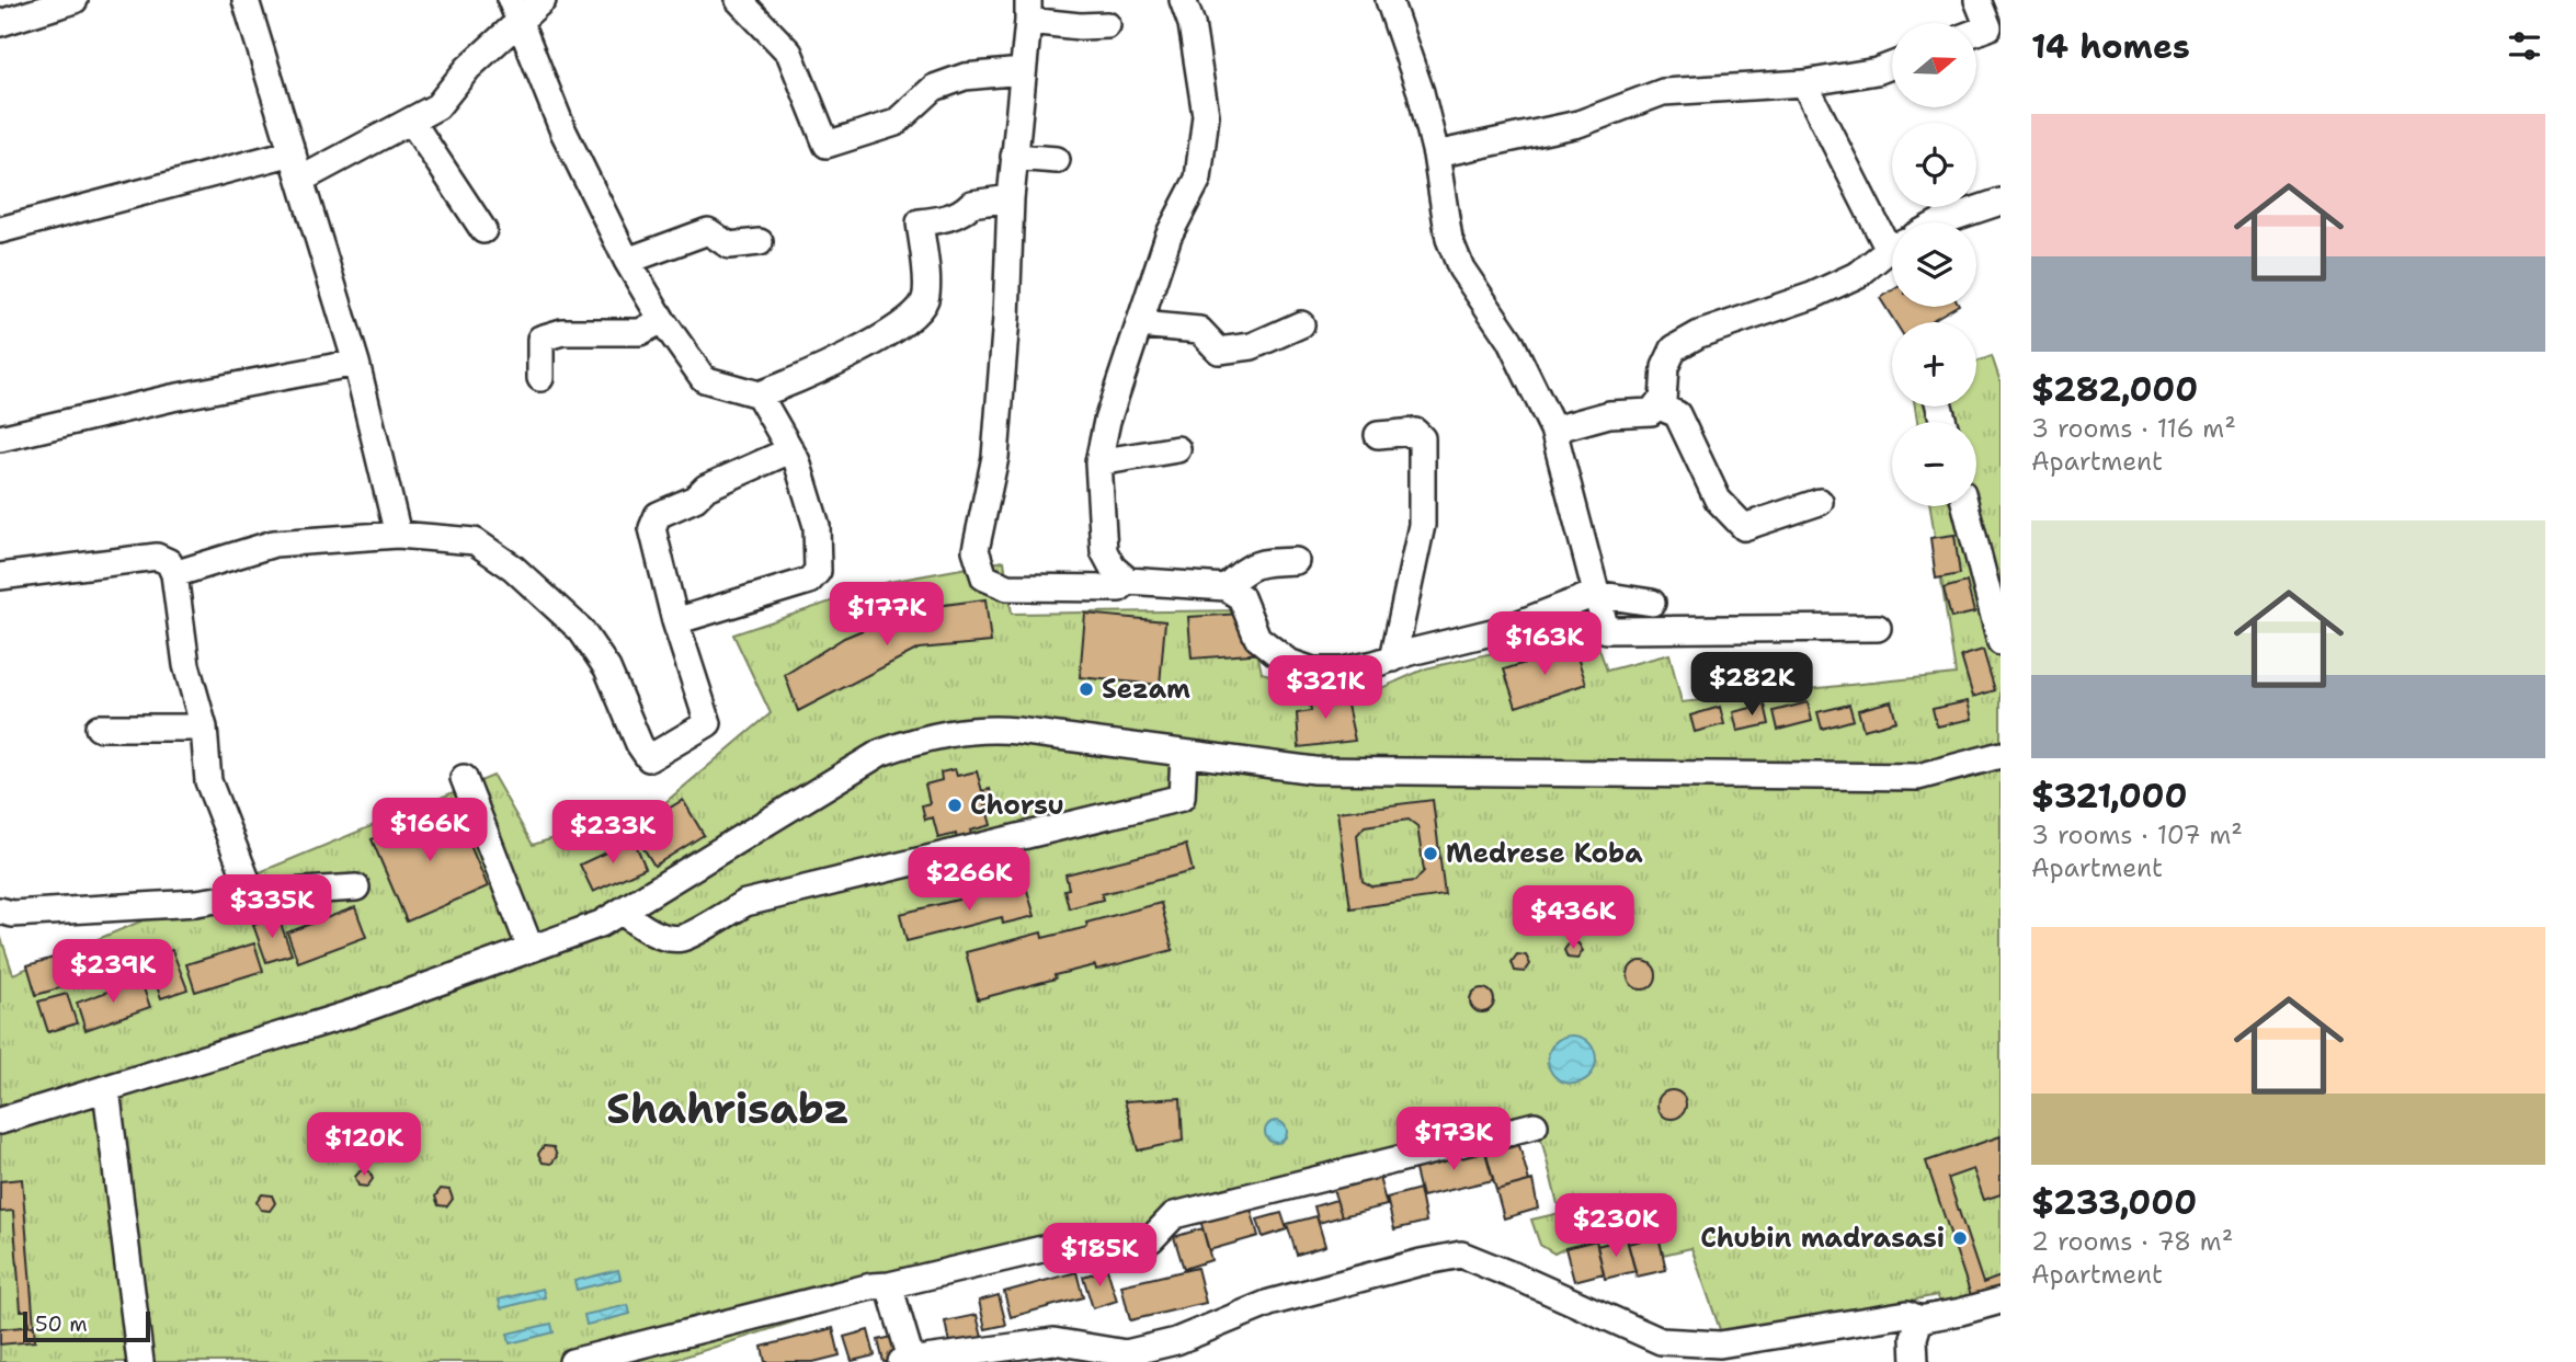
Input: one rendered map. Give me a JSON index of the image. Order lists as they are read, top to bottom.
{
  "districts": ["Shahrisabz"],
  "places": [
    "Sezam",
    "Chorsu",
    "Medrese Koba",
    "Chubin madrasasi"
  ],
  "scale_bar": "50 m",
  "north": "right",
  "page": {
    "heading": "14 homes",
    "map_buttons": ["+", "−"],
    "list": [
      {
        "name": "$282,000",
        "note": "3 rooms · 116 m² · Apartment"
      },
      {
        "name": "$321,000",
        "note": "3 rooms · 107 m² · Apartment"
      },
      {
        "name": "$233,000",
        "note": "2 rooms · 78 m² · Apartment"
      }
    ],
    "price": [
      "$177K",
      "$163K",
      "$282K",
      "$321K",
      "$166K",
      "$233K",
      "$266K",
      "$335K",
      "$436K",
      "$239K",
      "$173K",
      "$120K",
      "$230K",
      "$185K"
    ],
    "scale": "50 m"
  }
}
